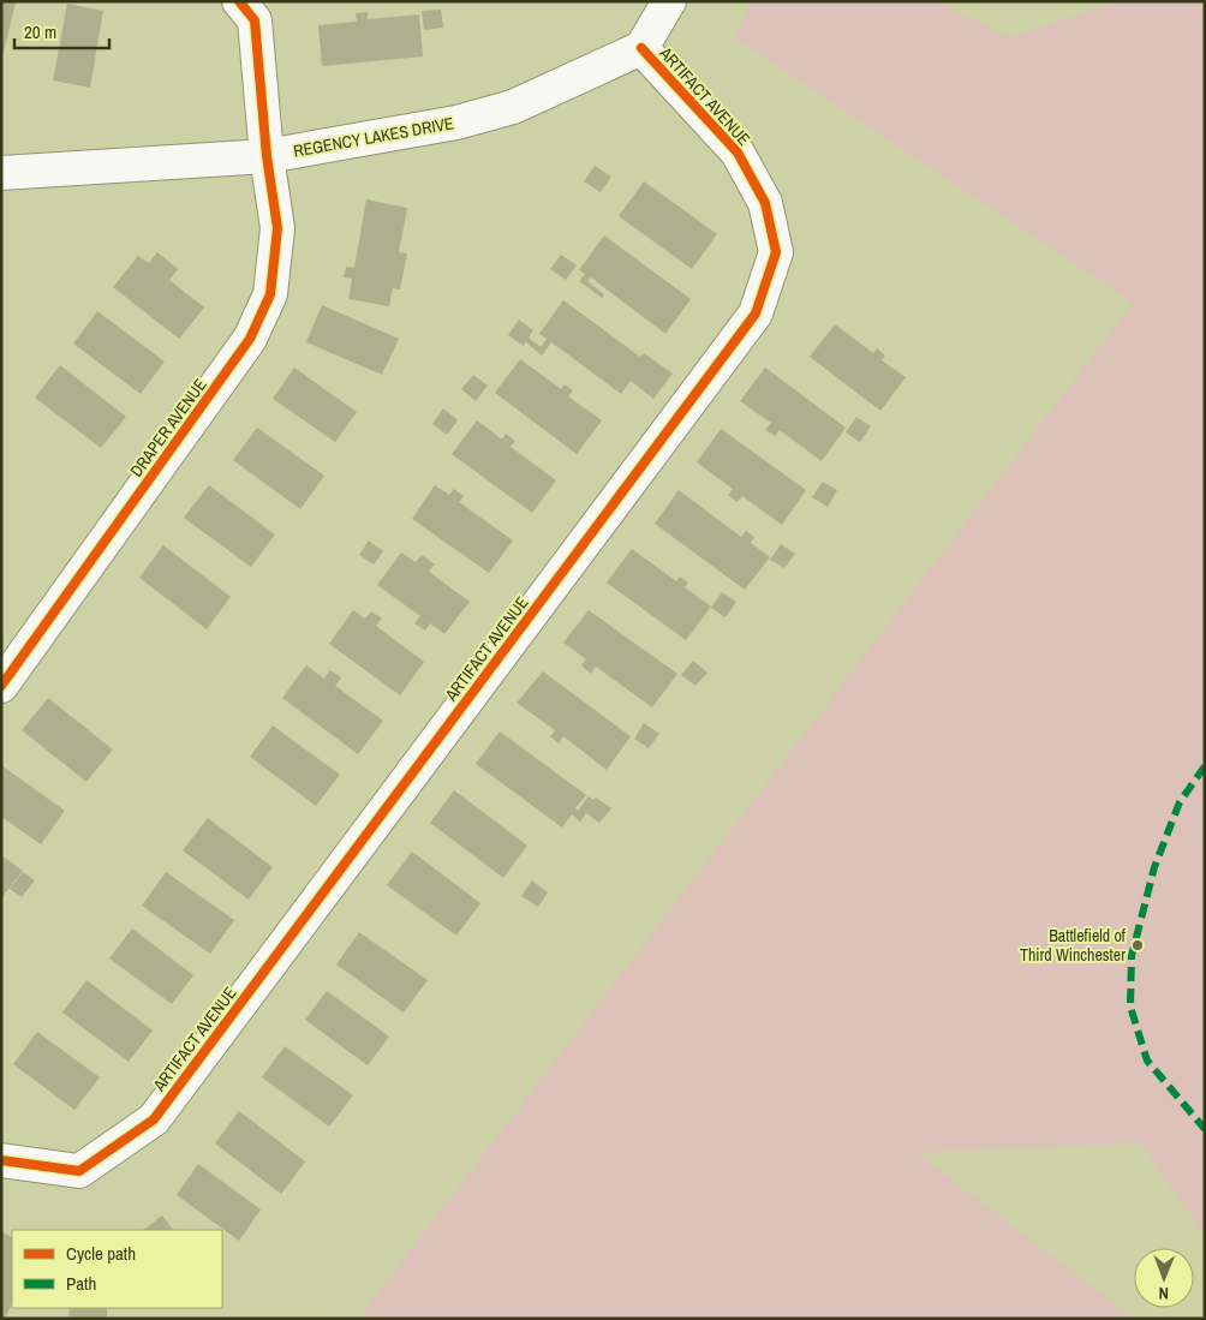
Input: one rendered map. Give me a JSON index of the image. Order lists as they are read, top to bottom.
{
  "streets": {
    "street": ["ARTIFACT AVENUE", "REGENCY LAKES DRIVE", "DRAPER AVENUE"]
  },
  "crossings": [
    ["ARTIFACT AVENUE", "REGENCY LAKES DRIVE"],
    ["REGENCY LAKES DRIVE", "DRAPER AVENUE"]
  ],
  "places": ["Battlefield of Third Winchester"],
  "legend": ["Cycle path", "Path"],
  "scale_bar": "20 m",
  "north": "bottom"
}
